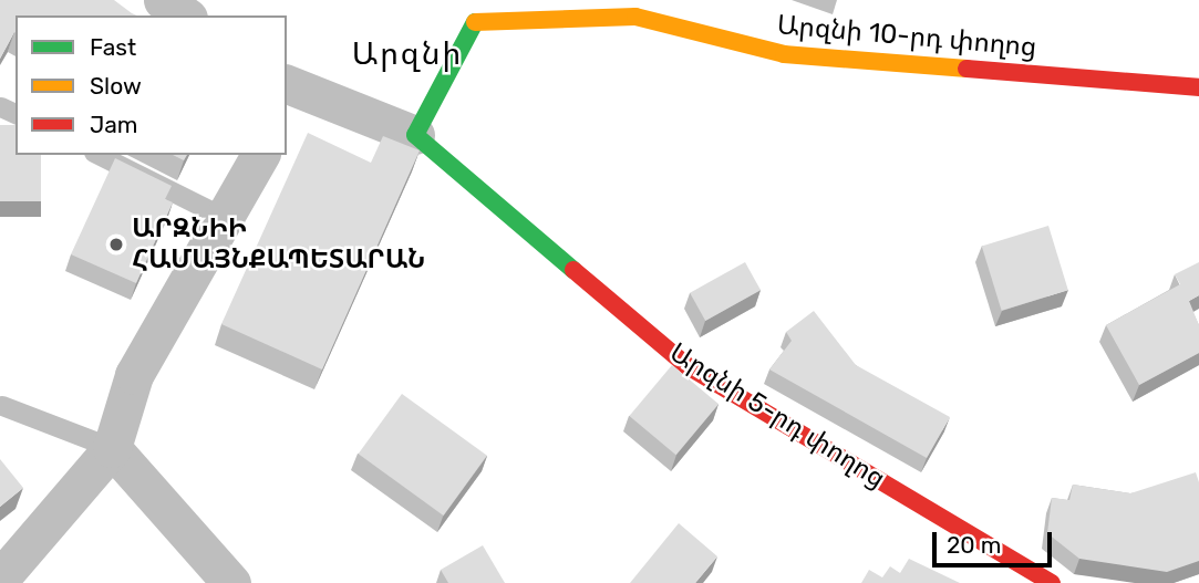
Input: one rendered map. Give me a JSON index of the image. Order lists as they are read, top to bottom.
{
  "streets": {
    "street": ["Արզնի 10-րդ փողոց", "Արզնի 5-րդ փողոց"]
  },
  "districts": ["Արզնի"],
  "places": ["ԱՐԶՆԻԻ ՀԱՄԱՅՆՔԱՊԵՏԱՐԱՆ"],
  "legend": ["Fast", "Slow", "Jam"],
  "scale_bar": "20 m"
}
